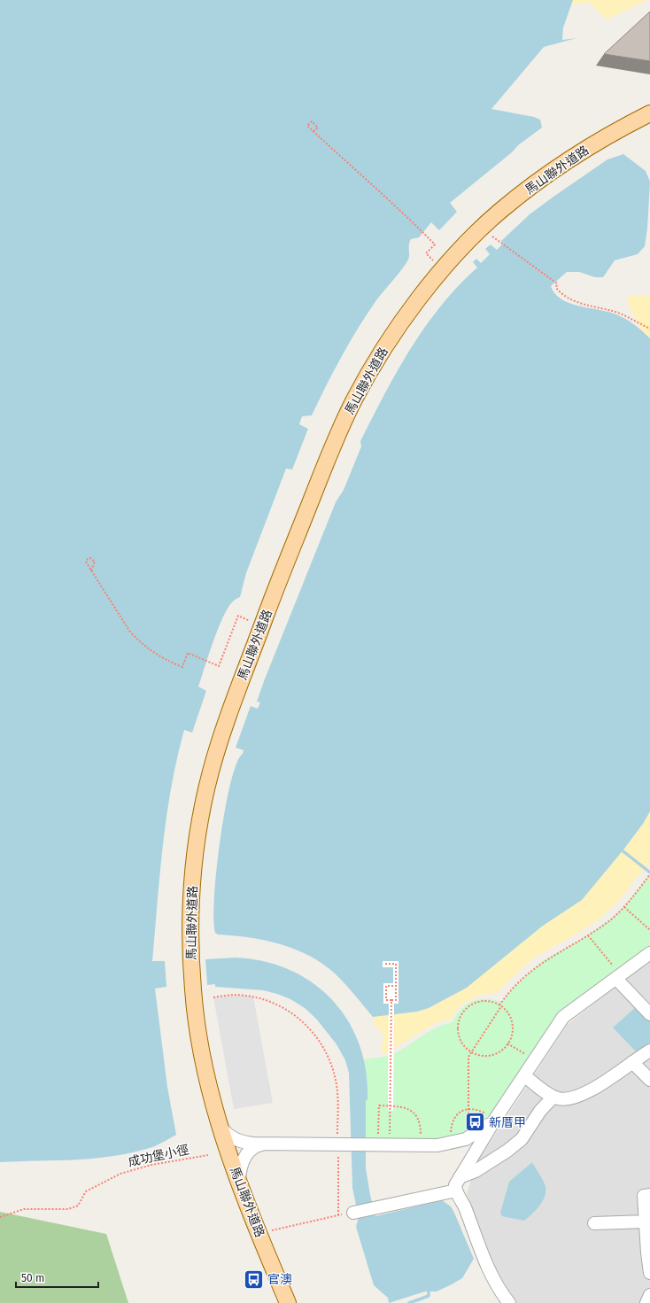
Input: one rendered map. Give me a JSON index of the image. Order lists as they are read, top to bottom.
{
  "streets": {
    "main road": ["馬山聯外道路"],
    "path": ["成功堡小徑"]
  },
  "places": {
    "bus stop": ["新厝甲", "官澳"]
  },
  "scale_bar": "50 m"
}
